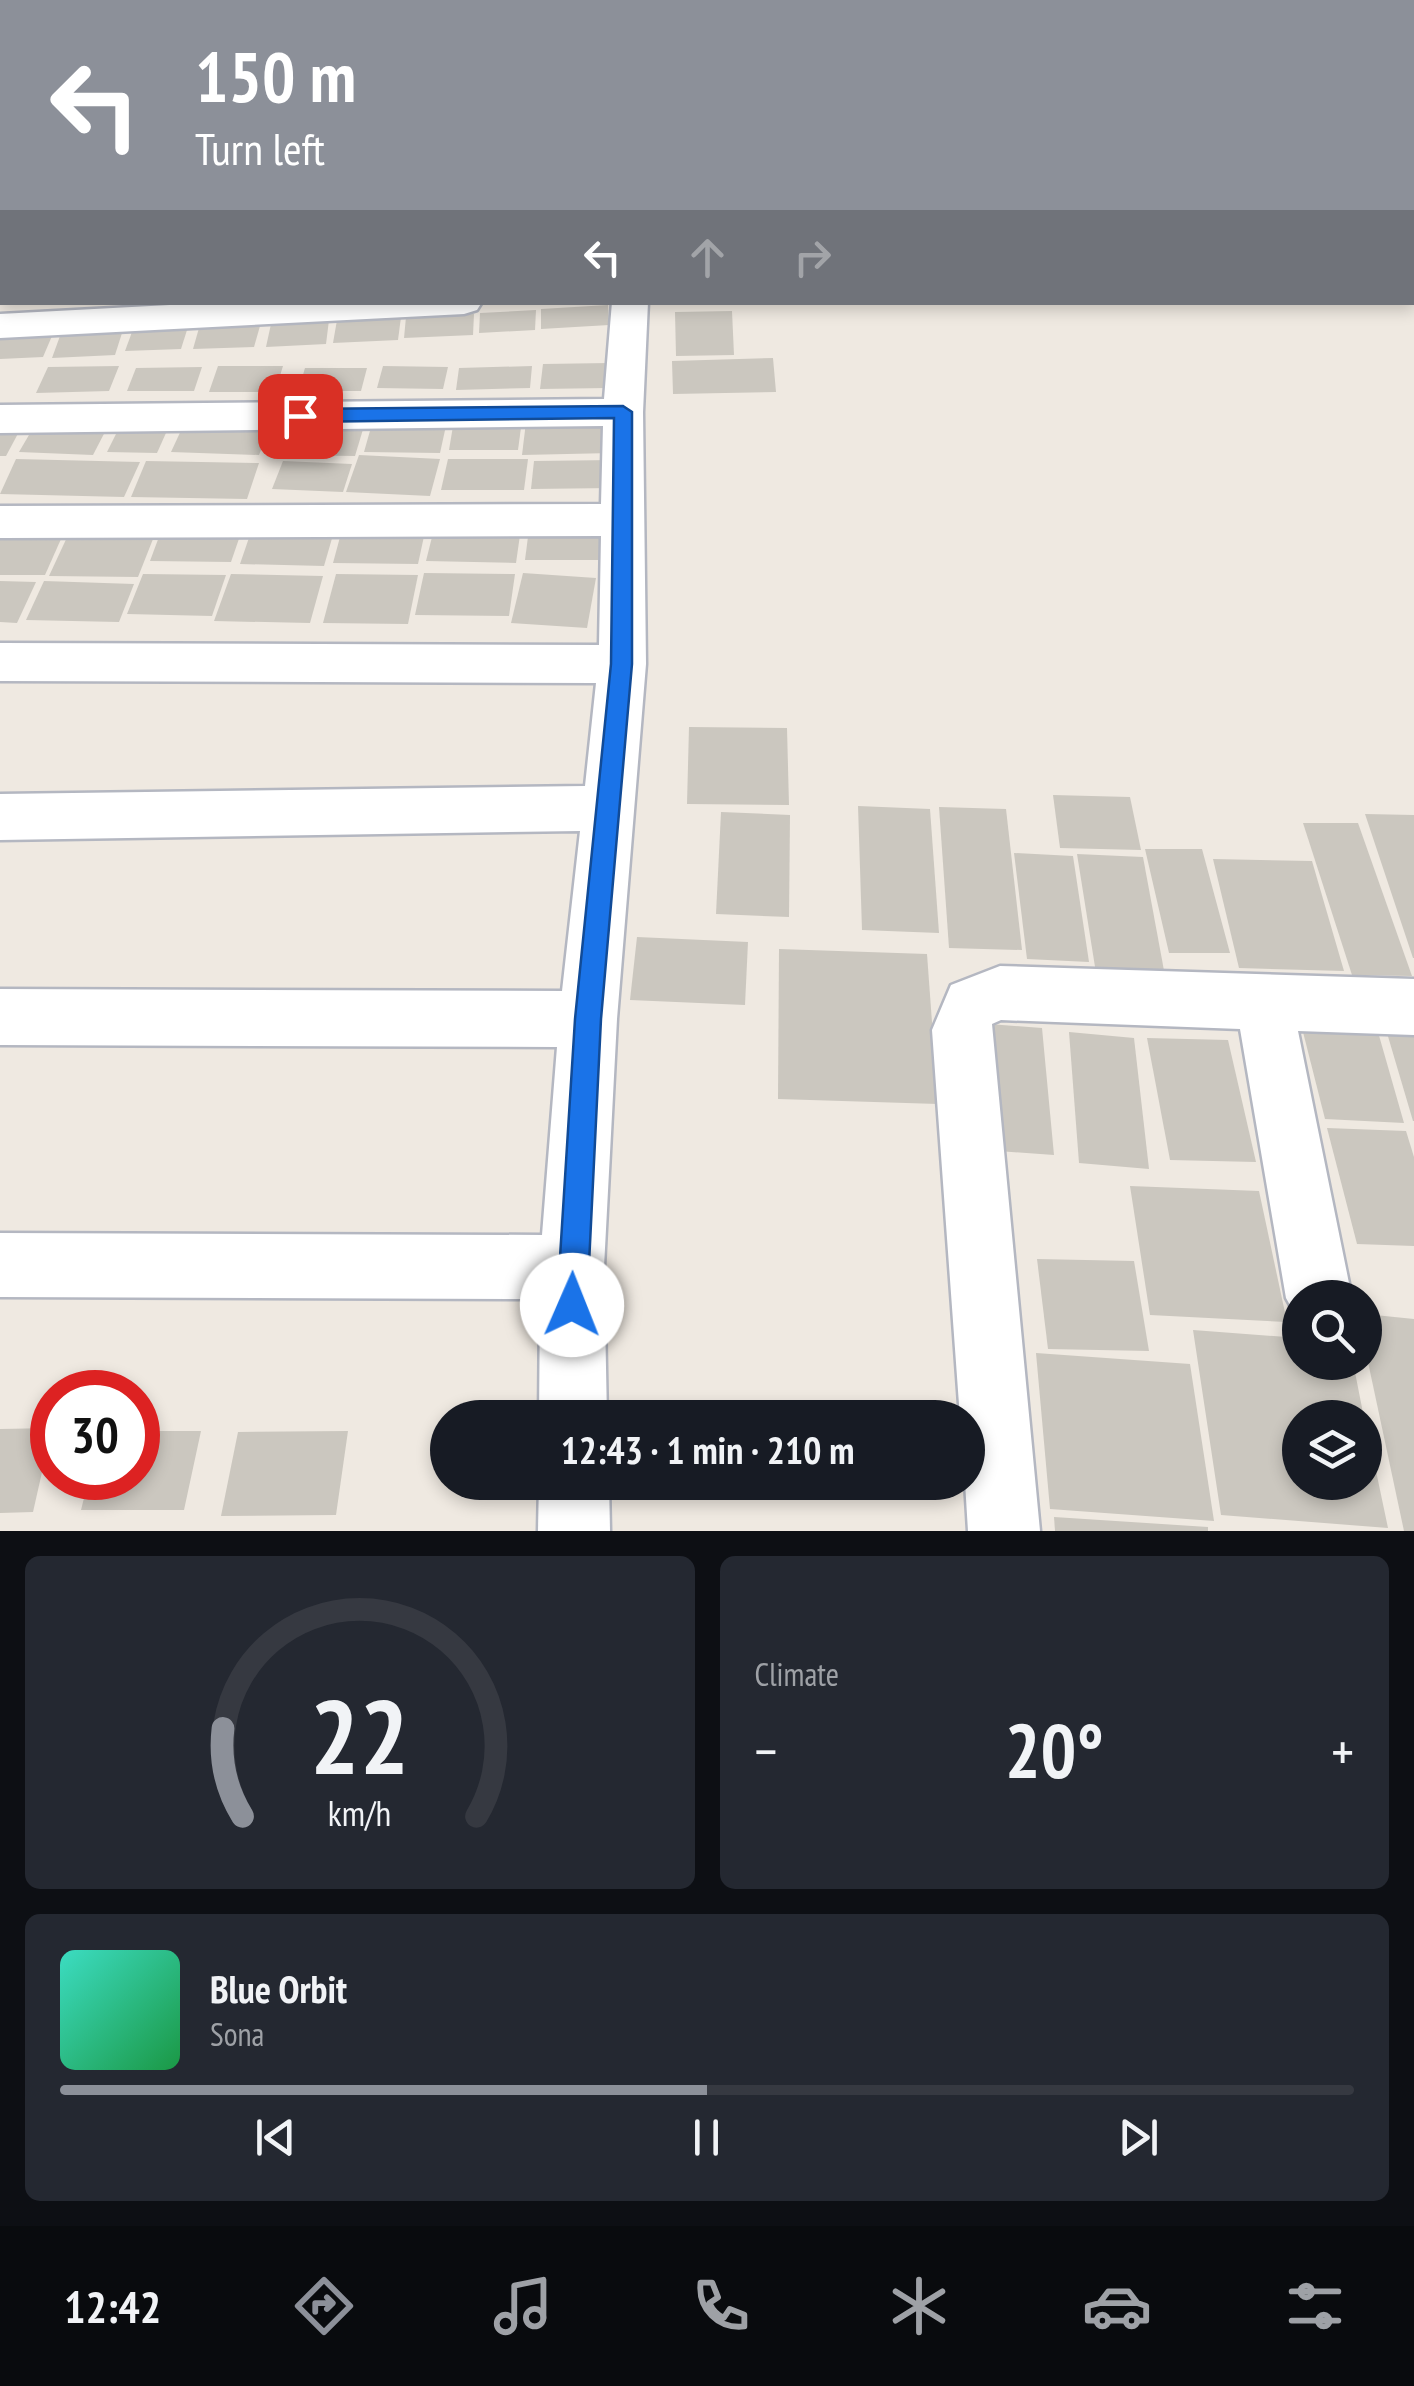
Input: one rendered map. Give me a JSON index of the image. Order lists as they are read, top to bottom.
{
  "page": {
    "turn": ["150 m", "Turn left"],
    "limit": "30",
    "trip": "12:43 · 1 min · 210 m",
    "tile": "Climate",
    "heat": ["−", "20°", "+"],
    "song": ["Blue Orbit", "Sona"],
    "tabs": "12:42",
    "gauge": ["22", "km/h"]
  }
}
